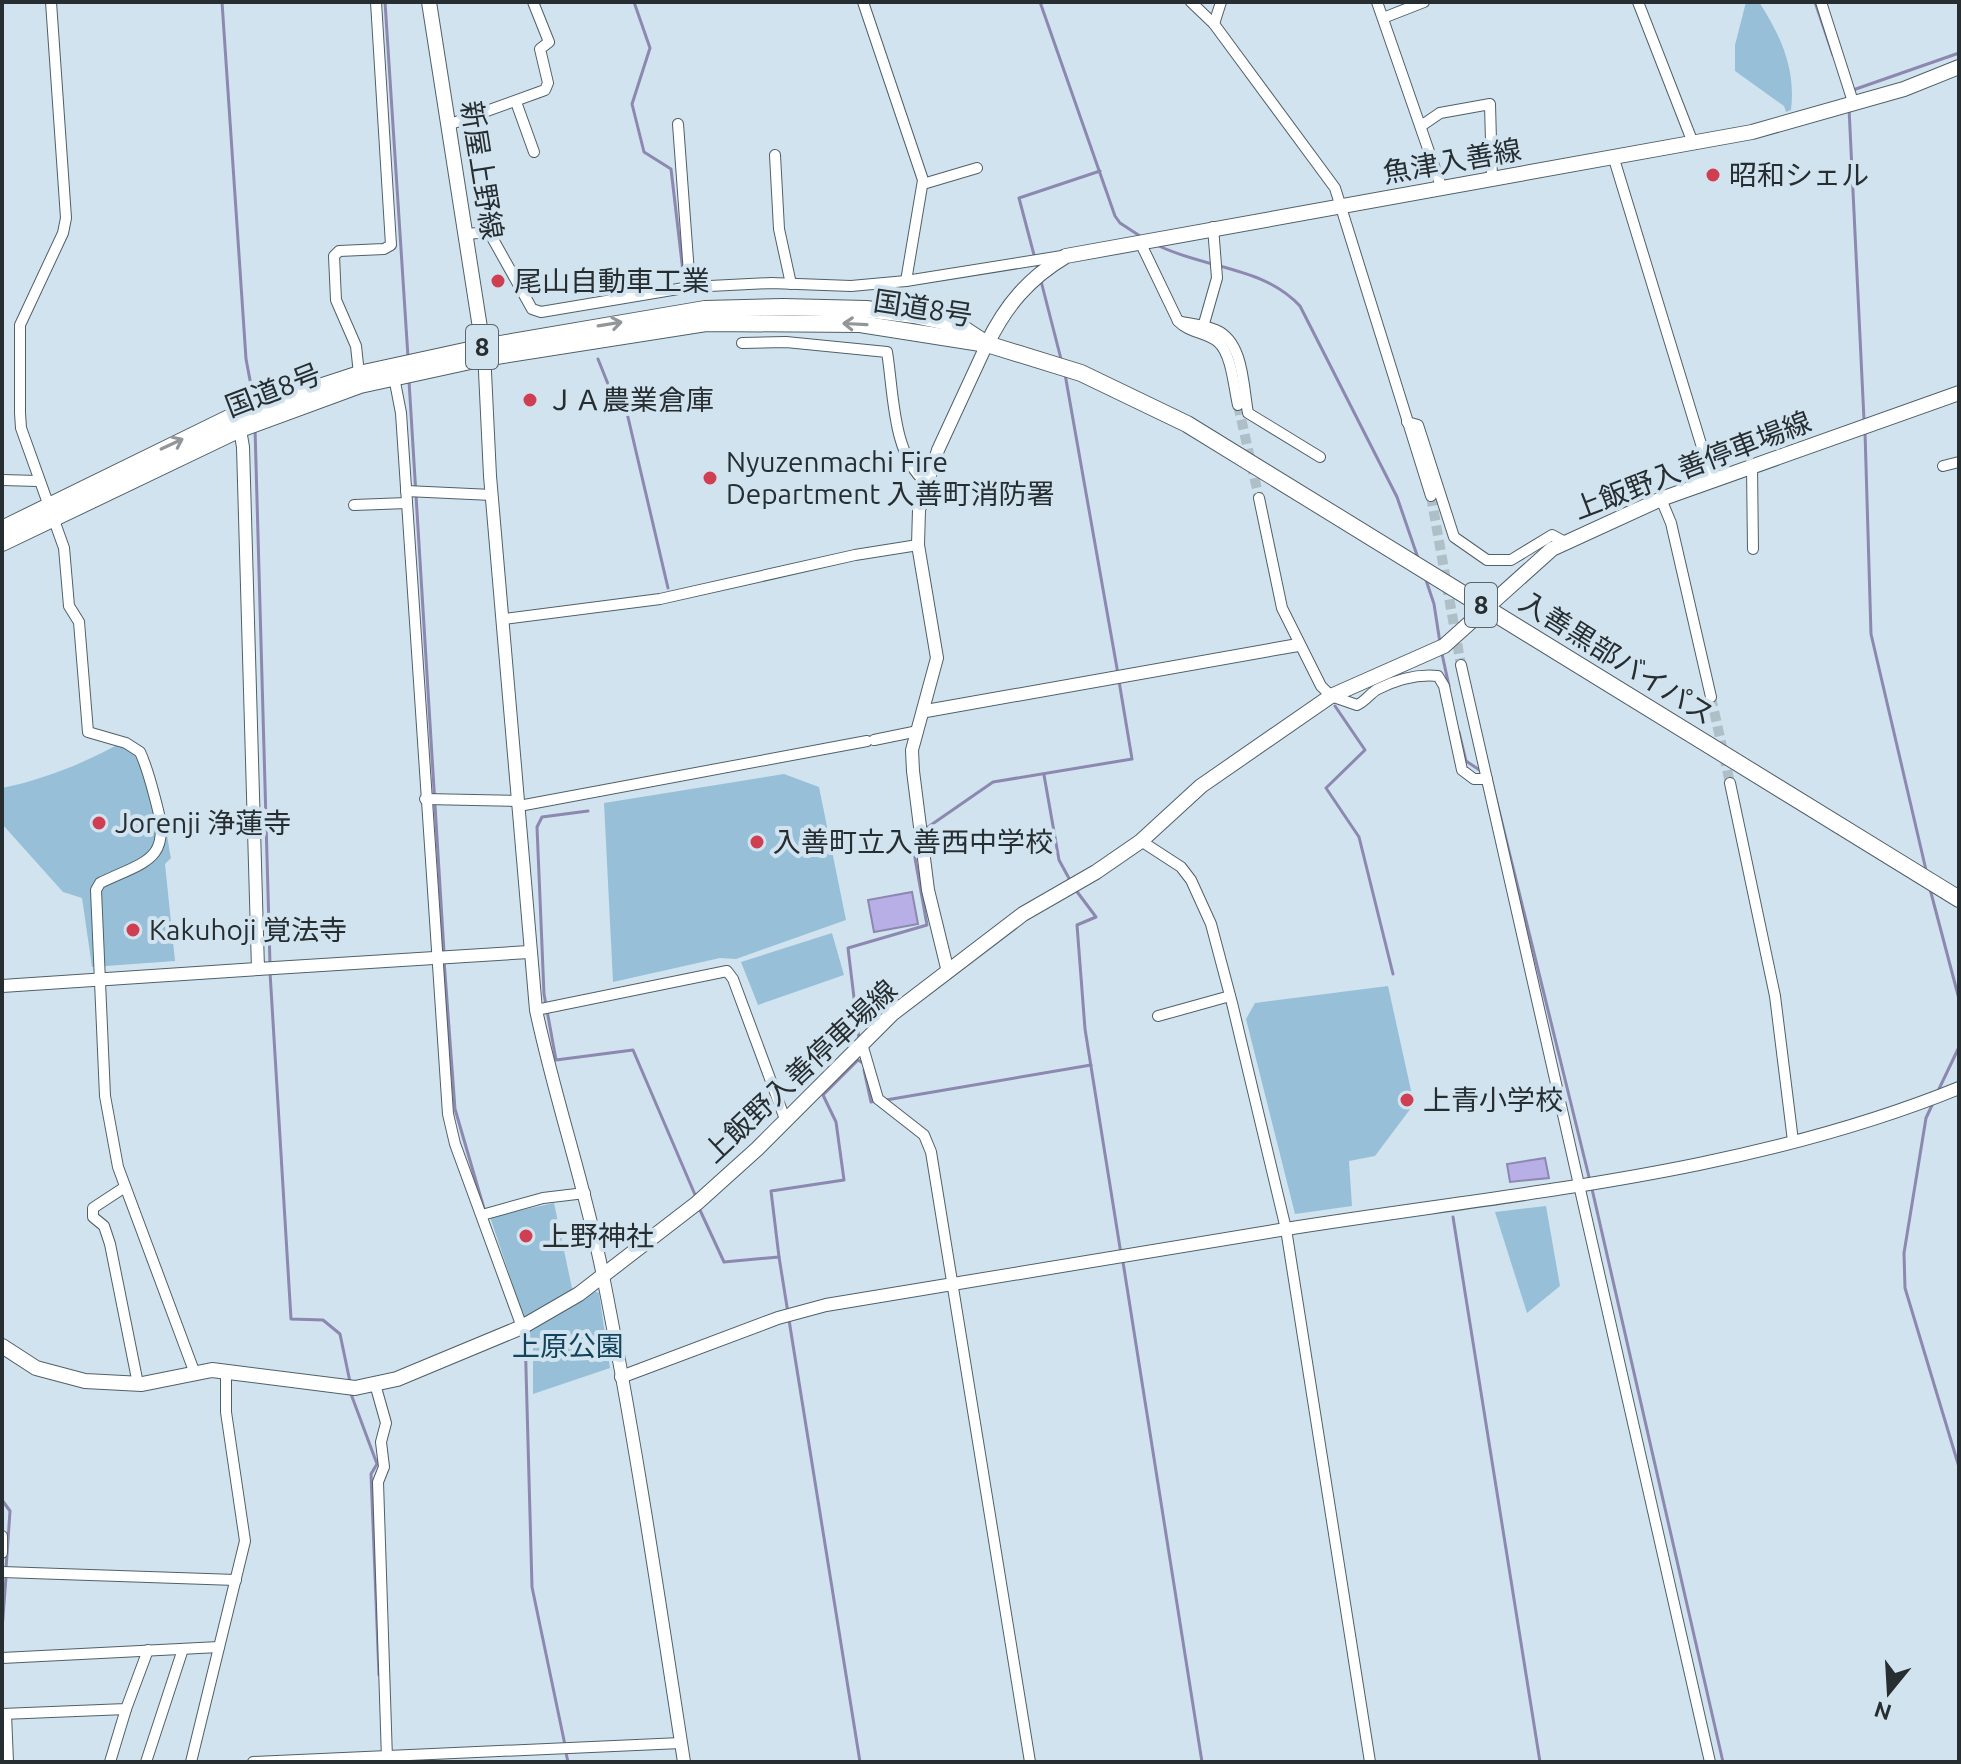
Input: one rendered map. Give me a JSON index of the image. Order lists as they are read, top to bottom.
{
  "streets": {
    "highway": ["国道8号", "8", "入善黒部バイパス"],
    "main road": ["魚津入善線", "新屋上野線", "上飯野入善停車場線"]
  },
  "crossings": [
    ["魚津入善線", "国道8号"],
    ["魚津入善線", "入善黒部バイパス"],
    ["新屋上野線", "国道8号"],
    ["国道8号", "入善黒部バイパス"],
    ["上飯野入善停車場線", "入善黒部バイパス"]
  ],
  "parks": ["上原公園"],
  "places": [
    "昭和シェル",
    "尾山自動車工業",
    "ＪＡ農業倉庫",
    "Nyuzenmachi Fire Department 入善町消防署",
    "Jorenji 浄蓮寺",
    "入善町立入善西中学校",
    "Kakuhoji 覚法寺",
    "上青小学校",
    "上野神社"
  ],
  "north": "bottom"
}
